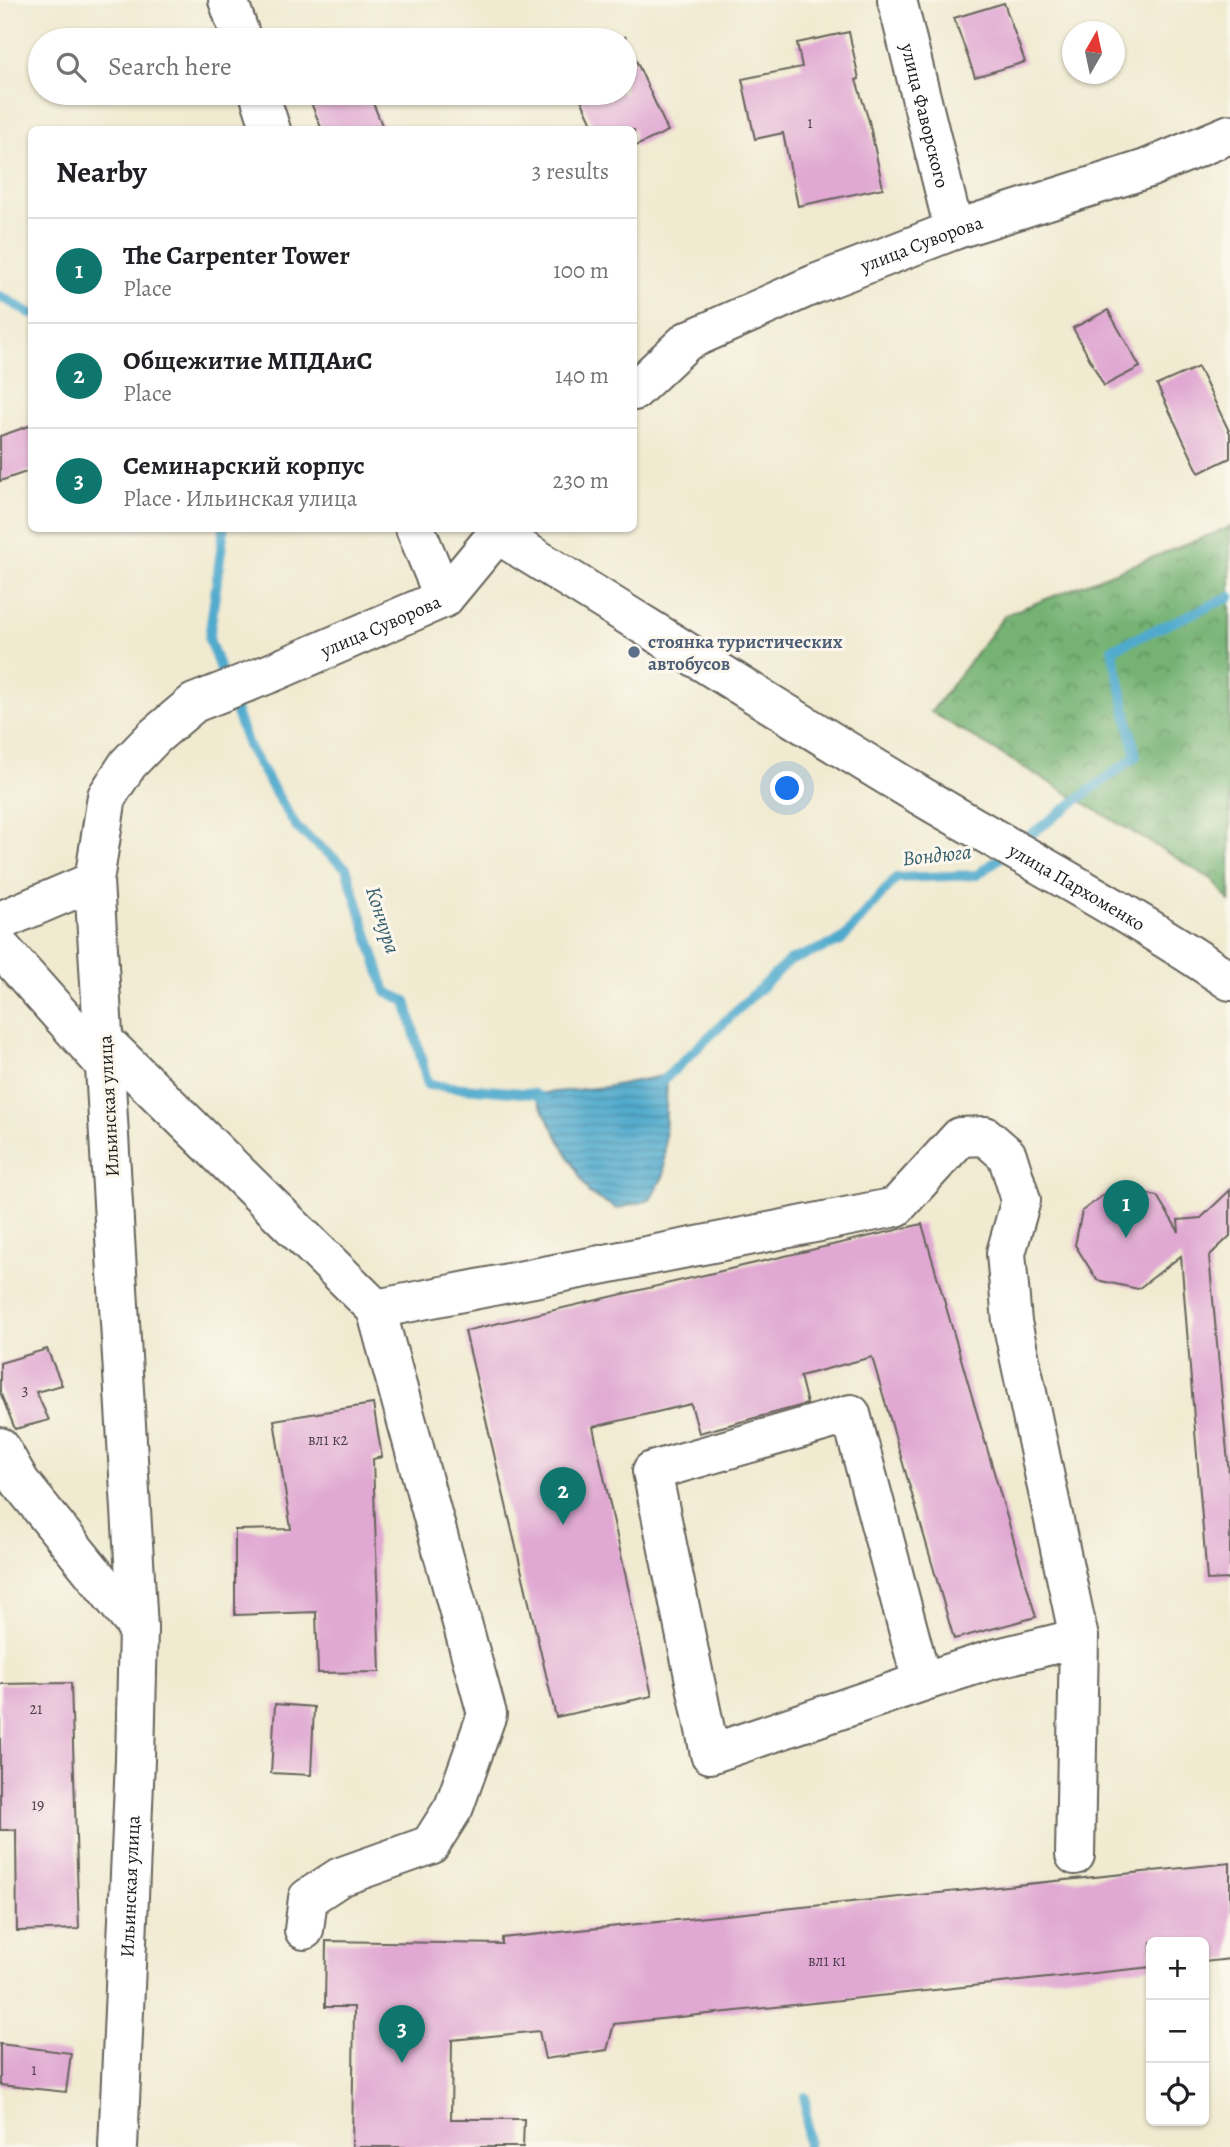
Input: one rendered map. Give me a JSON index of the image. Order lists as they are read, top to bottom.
{
  "streets": {
    "main road": [
      "улица Фаворского",
      "улица Суворова",
      "улица Пархоменко",
      "Ильинская улица"
    ]
  },
  "crossings": [
    ["улица Фаворского", "улица Суворова"],
    ["улица Суворова", "Ильинская улица"]
  ],
  "water": ["Вондюга", "Кончура"],
  "places": ["стоянка туристических автобусов"],
  "house_numbers": [
    "1",
    "3",
    "вл1 к2",
    "21",
    "19",
    "вл1 к1",
    "1"
  ],
  "north": "top",
  "page": {
    "search": "Search here",
    "heading": ["Nearby", "3 results"],
    "list": [
      {
        "mark": "1",
        "name": "The Carpenter Tower",
        "note": "Place",
        "value": "100 m"
      },
      {
        "mark": "2",
        "name": "Общежитие МПДАиС",
        "note": "Place",
        "value": "140 m"
      },
      {
        "mark": "3",
        "name": "Семинарский корпус",
        "note": "Place · Ильинская улица",
        "value": "230 m"
      }
    ],
    "pins": ["1", "2", "3"],
    "map_buttons": ["+", "−"]
  }
}
